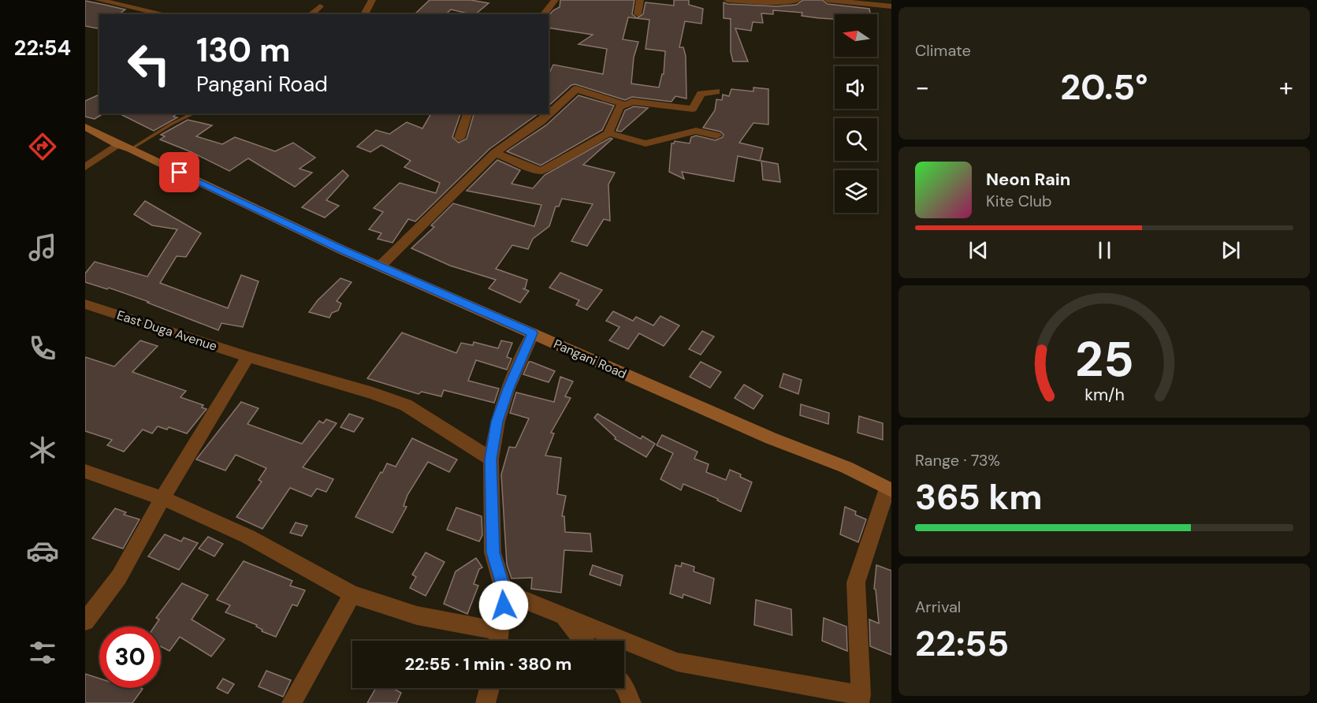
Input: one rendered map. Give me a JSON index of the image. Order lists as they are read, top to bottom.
{
  "streets": {
    "main road": ["Pangani Road"],
    "street": ["East Duga Avenue"]
  },
  "north": "left",
  "page": {
    "tabs": "22:54",
    "tile": [
      "Climate",
      ["Range · 73%", "365 km"],
      ["Arrival", "22:55"]
    ],
    "turn": ["130 m", "Pangani Road"],
    "heat": ["−", "20.5°", "+"],
    "song": ["Neon Rain", "Kite Club"],
    "limit": "30",
    "trip": "22:55 · 1 min · 380 m",
    "gauge": ["25", "km/h"]
  }
}
